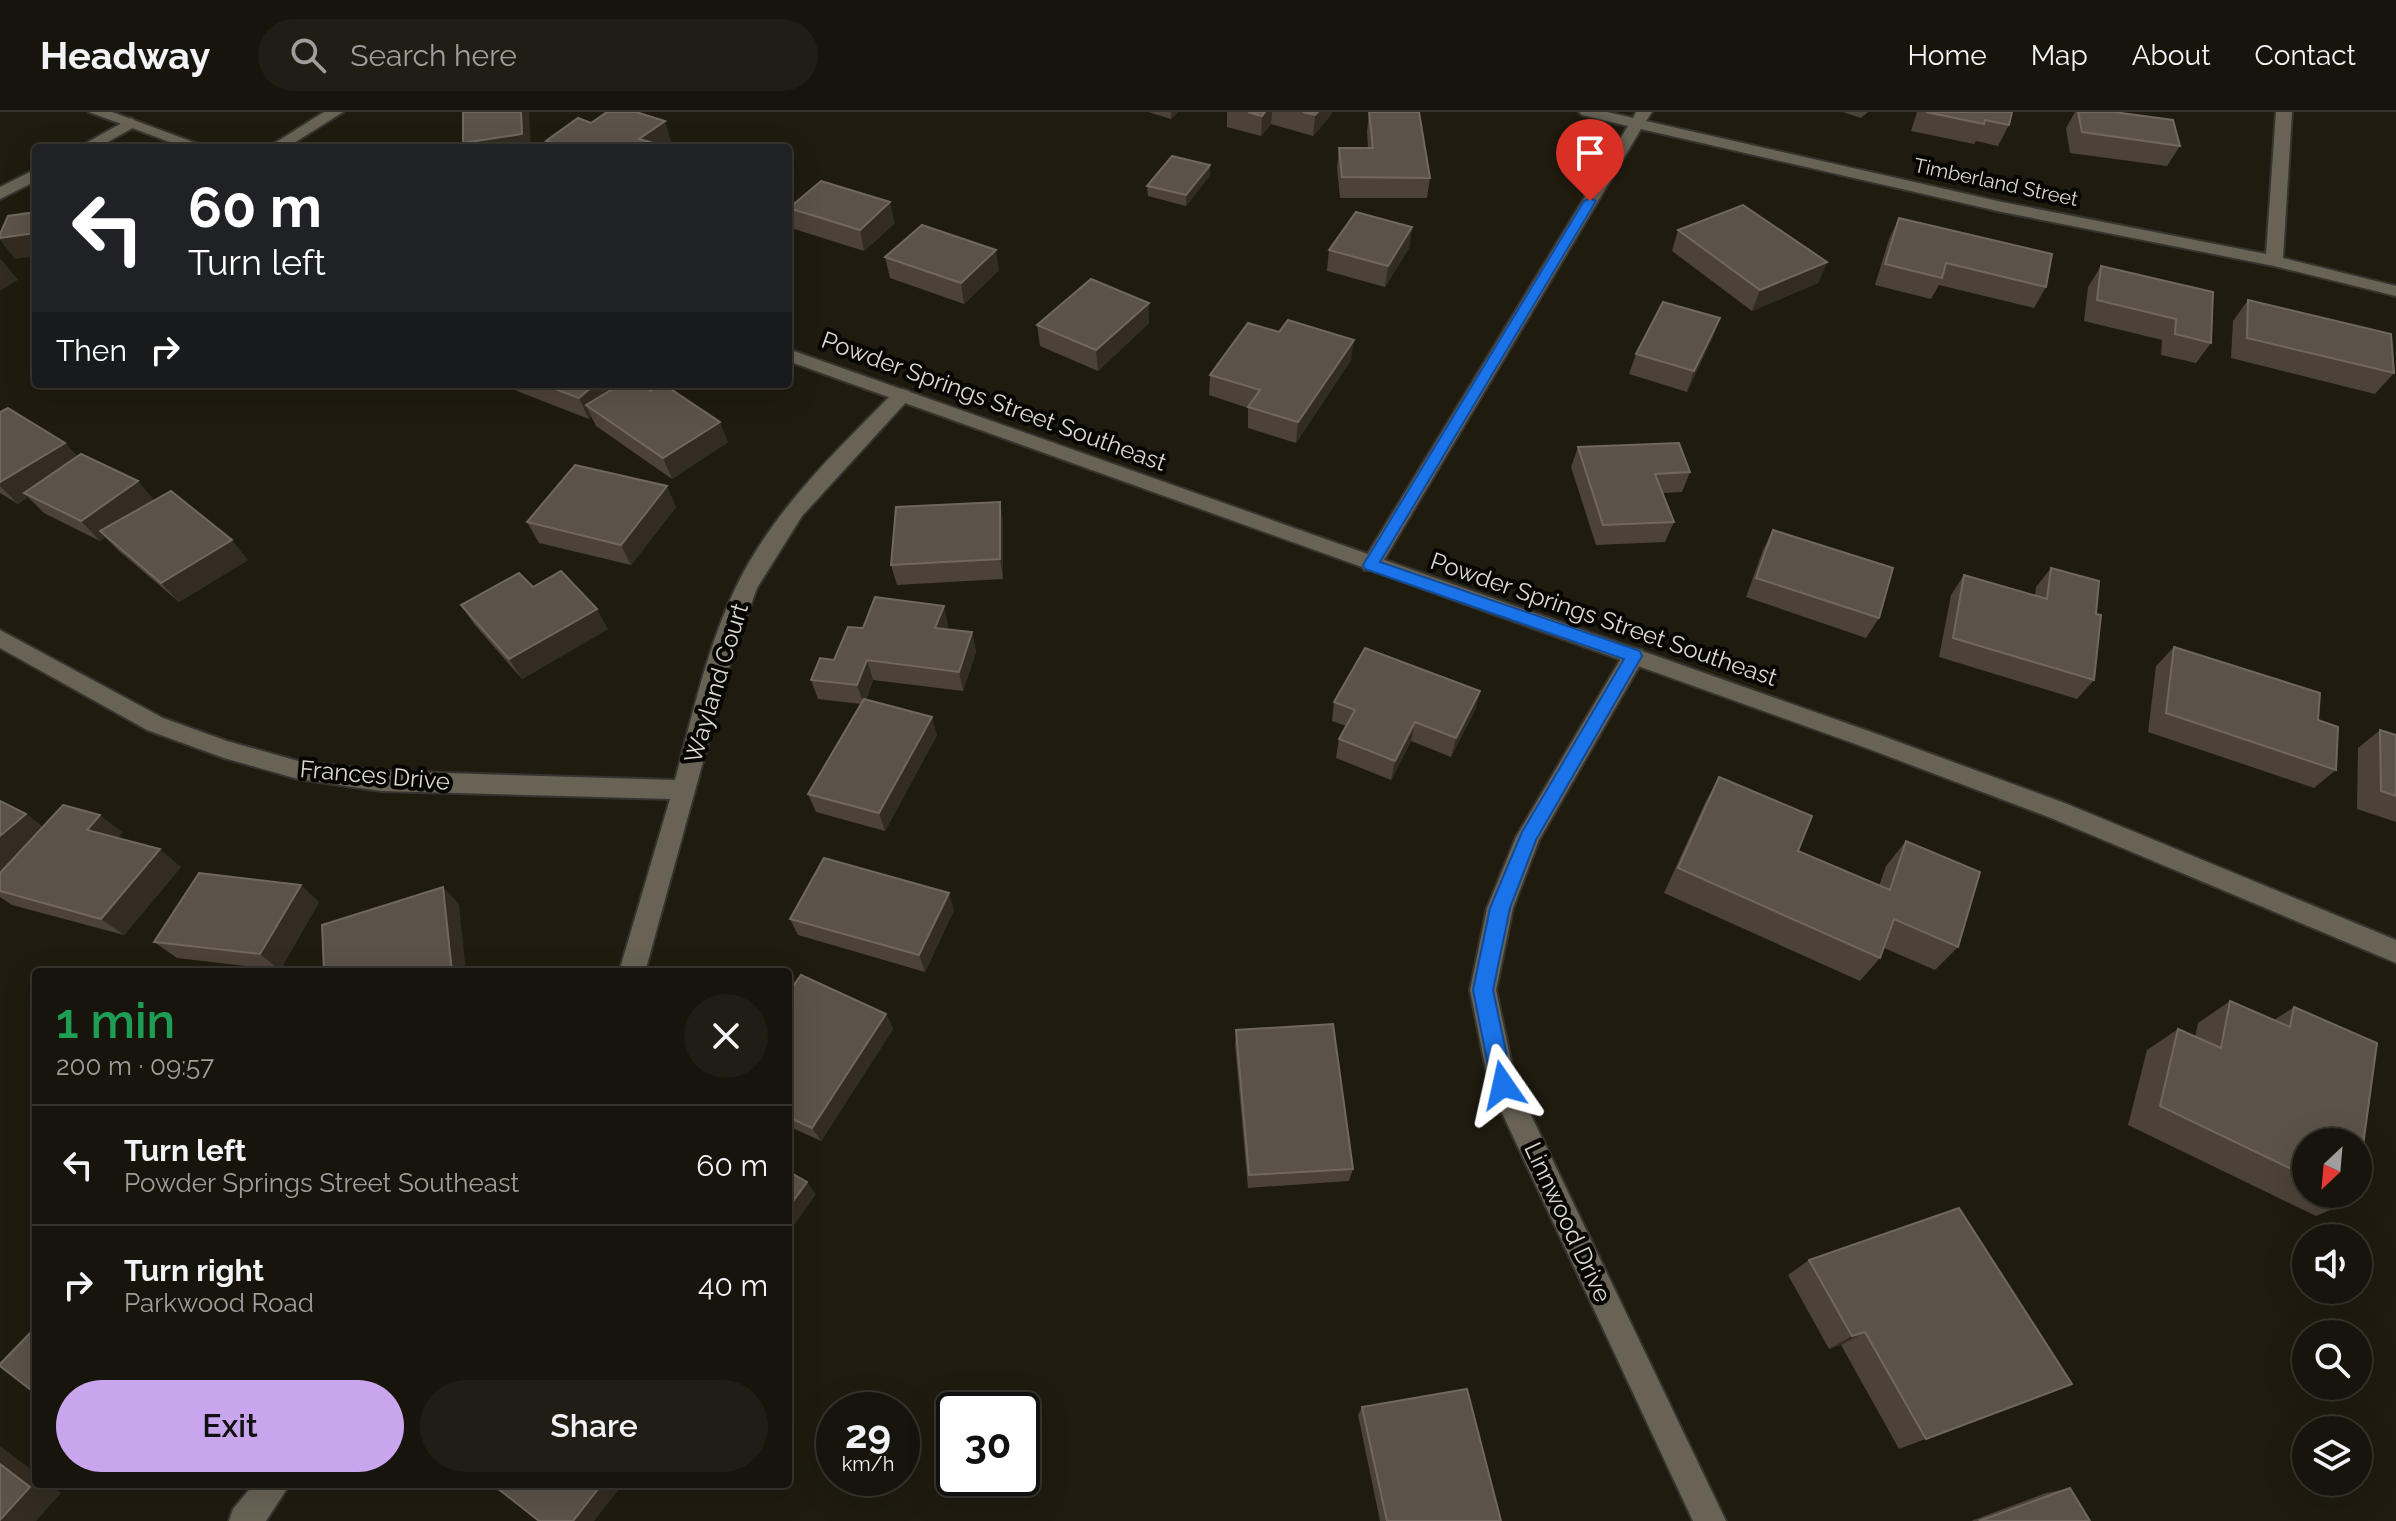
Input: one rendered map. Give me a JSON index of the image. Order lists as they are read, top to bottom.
{
  "streets": {
    "street": [
      "Timberland Street",
      "Powder Springs Street Southeast",
      "Wayland Court",
      "Frances Drive",
      "Linnwood Drive"
    ]
  },
  "crossings": [
    ["Powder Springs Street Southeast", "Wayland Court"],
    ["Powder Springs Street Southeast", "Linnwood Drive"],
    ["Wayland Court", "Frances Drive"]
  ],
  "north": "bottom left",
  "page": {
    "header": "Headway",
    "search": "Search here",
    "nav": [
      "Home",
      "Map",
      "About",
      "Contact"
    ],
    "turn": ["60 m", "Turn left"],
    "then": "Then",
    "heading": ["1 min", "200 m · 09:57"],
    "list": [
      {
        "name": "Turn left",
        "note": "Powder Springs Street Southeast",
        "value": "60 m"
      },
      {
        "name": "Turn right",
        "note": "Parkwood Road",
        "value": "40 m"
      }
    ],
    "buttons": ["Exit", "Share"],
    "speed": "29 km/h",
    "limit": "30"
  }
}
